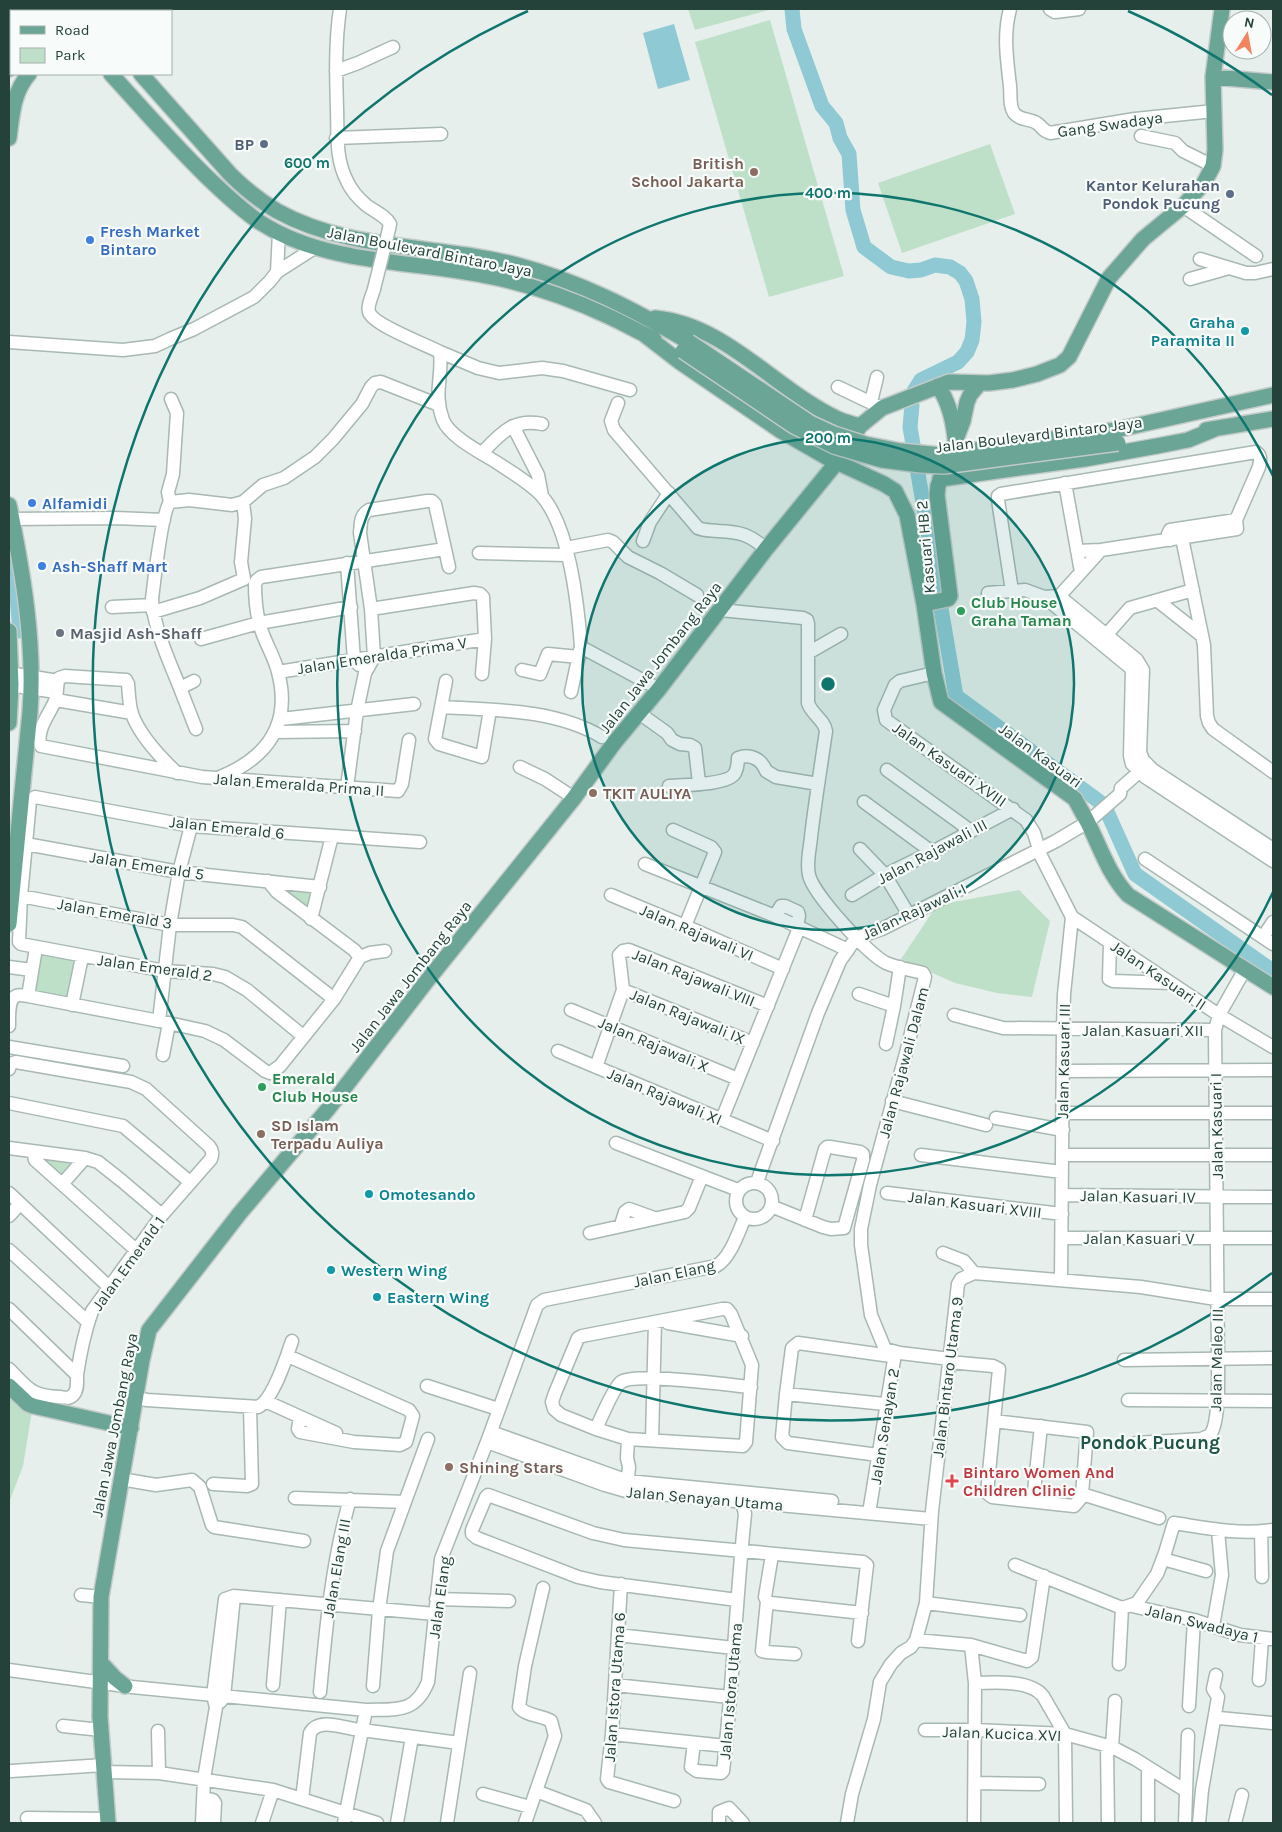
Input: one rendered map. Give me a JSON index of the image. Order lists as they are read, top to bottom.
{
  "streets": {
    "main road": [
      "Jalan Boulevard Bintaro Jaya",
      "Kasuari HB 2",
      "Jalan Jawa Jombang Raya",
      "Jalan Kasuari"
    ],
    "street": [
      "Gang Swadaya",
      "Jalan Emeralda Prima V",
      "Jalan Kasuari XVIII",
      "Jalan Emeralda Prima II",
      "Jalan Emerald 6",
      "Jalan Rajawali III",
      "Jalan Emerald 5",
      "Jalan Rajawali I",
      "Jalan Emerald 3",
      "Jalan Rajawali VI",
      "Jalan Emerald 2",
      "Jalan Kasuari II",
      "Jalan Rajawali VIII",
      "Jalan Rajawali IX",
      "Jalan Kasuari XII",
      "Jalan Rajawali X",
      "Jalan Kasuari III",
      "Jalan Rajawali Dalam",
      "Jalan Rajawali XI",
      "Jalan Kasuari I",
      "Jalan Kasuari IV",
      "Jalan Kasuari V",
      "Jalan Emerald 1",
      "Jalan Elang",
      "Jalan Maleo III",
      "Jalan Bintaro Utama 9",
      "Jalan Senayan 2",
      "Jalan Senayan Utama",
      "Jalan Elang III",
      "Jalan Swadaya 1",
      "Jalan Istora Utama 6",
      "Jalan Istora Utama",
      "Jalan Kucica XVI"
    ]
  },
  "crossings": [
    ["Jalan Boulevard Bintaro Jaya", "Kasuari HB 2"],
    ["Kasuari HB 2", "Jalan Jawa Jombang Raya"],
    ["Kasuari HB 2", "Jalan Kasuari"],
    ["Jalan Jawa Jombang Raya", "Jalan Rajawali Dalam"],
    ["Jalan Jawa Jombang Raya", "Jalan Elang"],
    ["Jalan Kasuari", "Jalan Kasuari XVIII"],
    ["Jalan Kasuari", "Jalan Rajawali I"],
    ["Jalan Kasuari XVIII", "Jalan Rajawali III"],
    ["Jalan Kasuari XVIII", "Jalan Rajawali I"],
    ["Jalan Kasuari XVIII", "Jalan Kasuari III"],
    ["Jalan Emerald 6", "Jalan Emerald 5"],
    ["Jalan Rajawali I", "Jalan Rajawali Dalam"],
    ["Jalan Rajawali I", "Jalan Rajawali XI"],
    ["Jalan Rajawali I", "Jalan Elang"],
    ["Jalan Emerald 3", "Jalan Emerald 2"],
    ["Jalan Kasuari II", "Jalan Kasuari III"],
    ["Jalan Kasuari II", "Jalan Kasuari I"],
    ["Jalan Rajawali VIII", "Jalan Rajawali IX"],
    ["Jalan Rajawali VIII", "Jalan Rajawali X"],
    ["Jalan Rajawali VIII", "Jalan Rajawali XI"],
    ["Jalan Kasuari XII", "Jalan Kasuari III"],
    ["Jalan Kasuari XII", "Jalan Kasuari I"],
    ["Jalan Kasuari III", "Jalan Kasuari IV"],
    ["Jalan Kasuari III", "Jalan Kasuari V"],
    ["Jalan Kasuari III", "Jalan Bintaro Utama 9"],
    ["Jalan Rajawali Dalam", "Jalan Bintaro Utama 9"],
    ["Jalan Kasuari I", "Jalan Kasuari IV"],
    ["Jalan Kasuari I", "Jalan Kasuari V"],
    ["Jalan Kasuari I", "Jalan Maleo III"],
    ["Jalan Kasuari I", "Jalan Bintaro Utama 9"],
    ["Jalan Elang", "Jalan Senayan Utama"],
    ["Jalan Maleo III", "Jalan Bintaro Utama 9"],
    ["Jalan Bintaro Utama 9", "Jalan Senayan Utama"],
    ["Jalan Senayan 2", "Jalan Senayan Utama"],
    ["Jalan Senayan Utama", "Jalan Istora Utama"]
  ],
  "districts": ["Pondok Pucung"],
  "places": {
    "other": [
      "BP",
      "British School Jakarta",
      "Kantor Kelurahan Pondok Pucung",
      "Fresh Market Bintaro",
      "Graha Paramita II",
      "Alfamidi",
      "Ash-Shaff Mart",
      "Club House Graha Taman",
      "Masjid Ash-Shaff",
      "TKIT AULIYA",
      "Emerald Club House",
      "SD Islam Terpadu Auliya",
      "Omotesando",
      "Western Wing",
      "Eastern Wing",
      "Shining Stars"
    ],
    "health": ["Bintaro Women And Children Clinic"]
  },
  "legend": ["Road", "Park"],
  "north": "top",
  "rings": ["600 m", "400 m", "200 m"]
}
